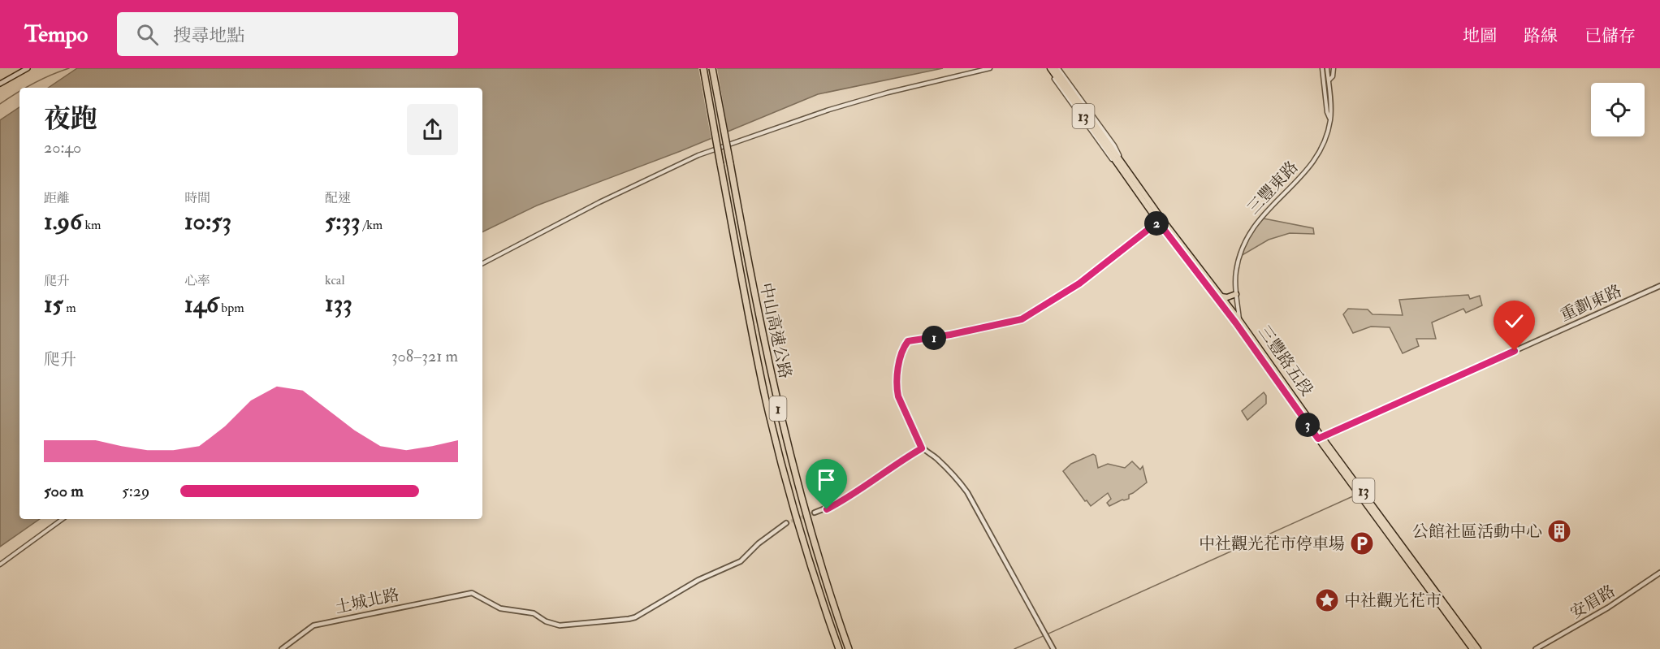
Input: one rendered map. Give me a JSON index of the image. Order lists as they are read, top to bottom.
{
  "streets": {
    "highway": ["中山高速公路", "1"],
    "main road": ["13", "三豐路五段"],
    "street": [
      "三豐東路",
      "重劃東路",
      "土城北路",
      "安眉路"
    ]
  },
  "crossings": [
    ["13", "三豐路五段"],
    ["三豐東路", "三豐路五段"],
    ["重劃東路", "三豐路五段"]
  ],
  "places": {
    "building": ["公館社區活動中心"],
    "parking": ["中社觀光花市停車場"],
    "place": ["中社觀光花市"]
  },
  "page": {
    "header": "Tempo",
    "search": "搜尋地點",
    "nav": ["地圖", "路線", "已儲存"],
    "heading": ["夜跑", "20:40"],
    "stats": [
      ["距離", "1.96 km"],
      ["時間", "10:53"],
      ["配速", "5:33 /km"],
      ["爬升", "15 m"],
      ["心率", "146 bpm"],
      ["kcal", "133"]
    ],
    "pins": ["2", "1", "3"],
    "chart": ["爬升", "308–321 m"],
    "list": [
      {
        "name": "500 m",
        "note": "5:29"
      }
    ]
  }
}
